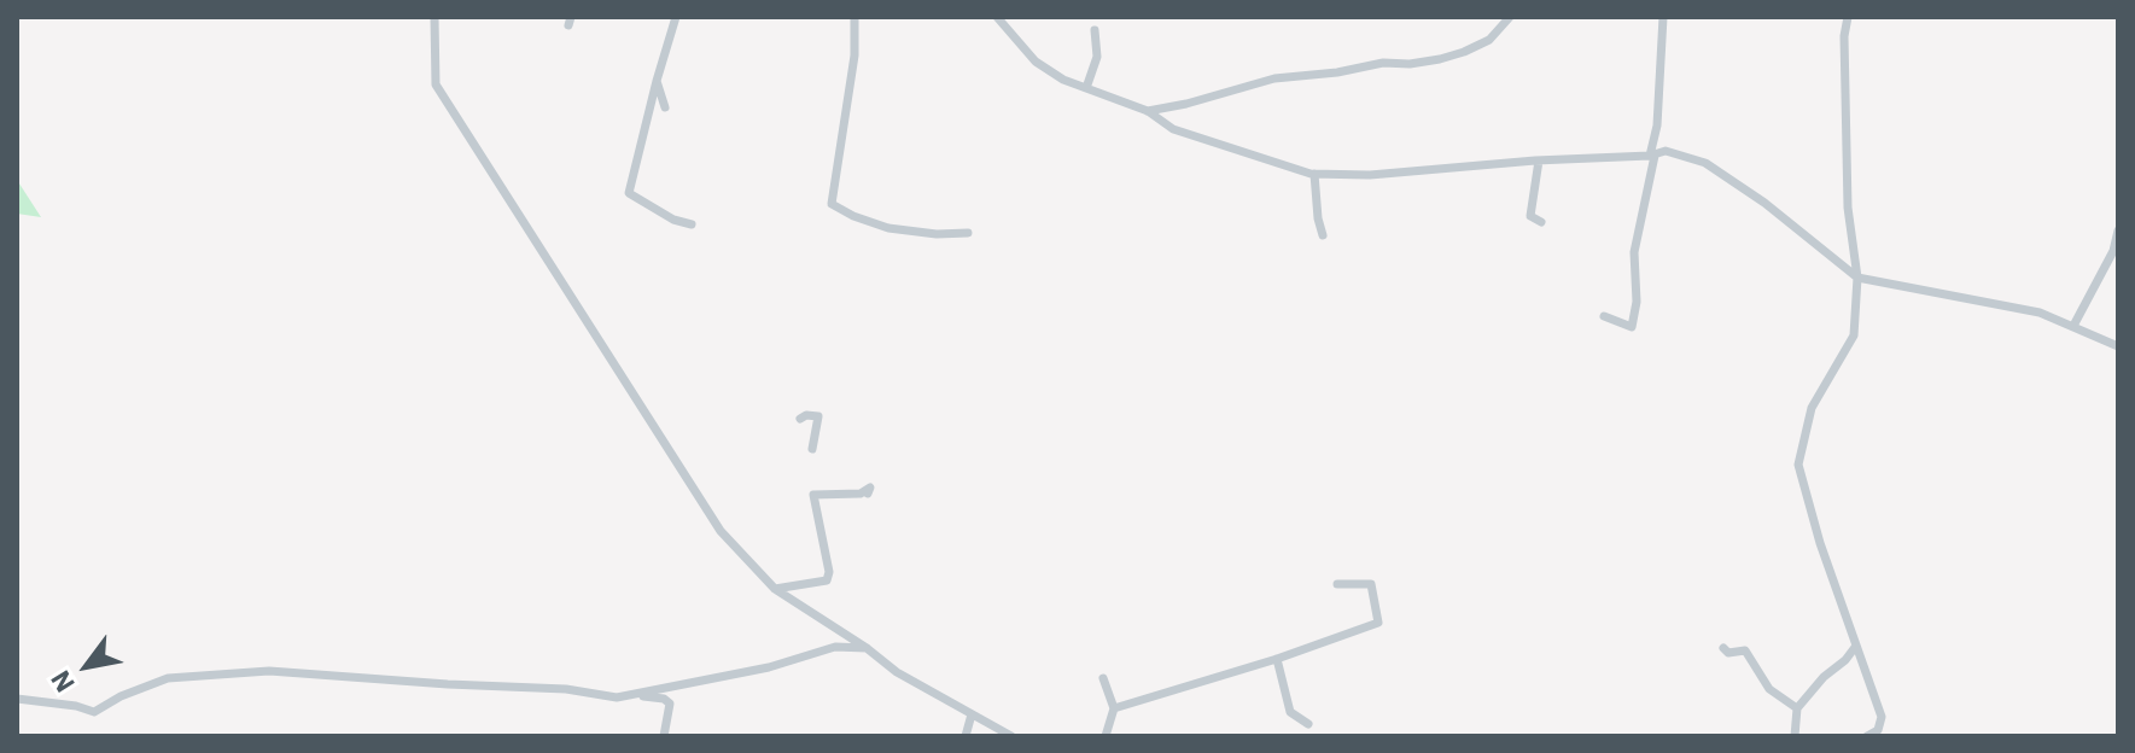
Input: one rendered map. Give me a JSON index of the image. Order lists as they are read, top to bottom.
{
  "north": "bottom left"
}
